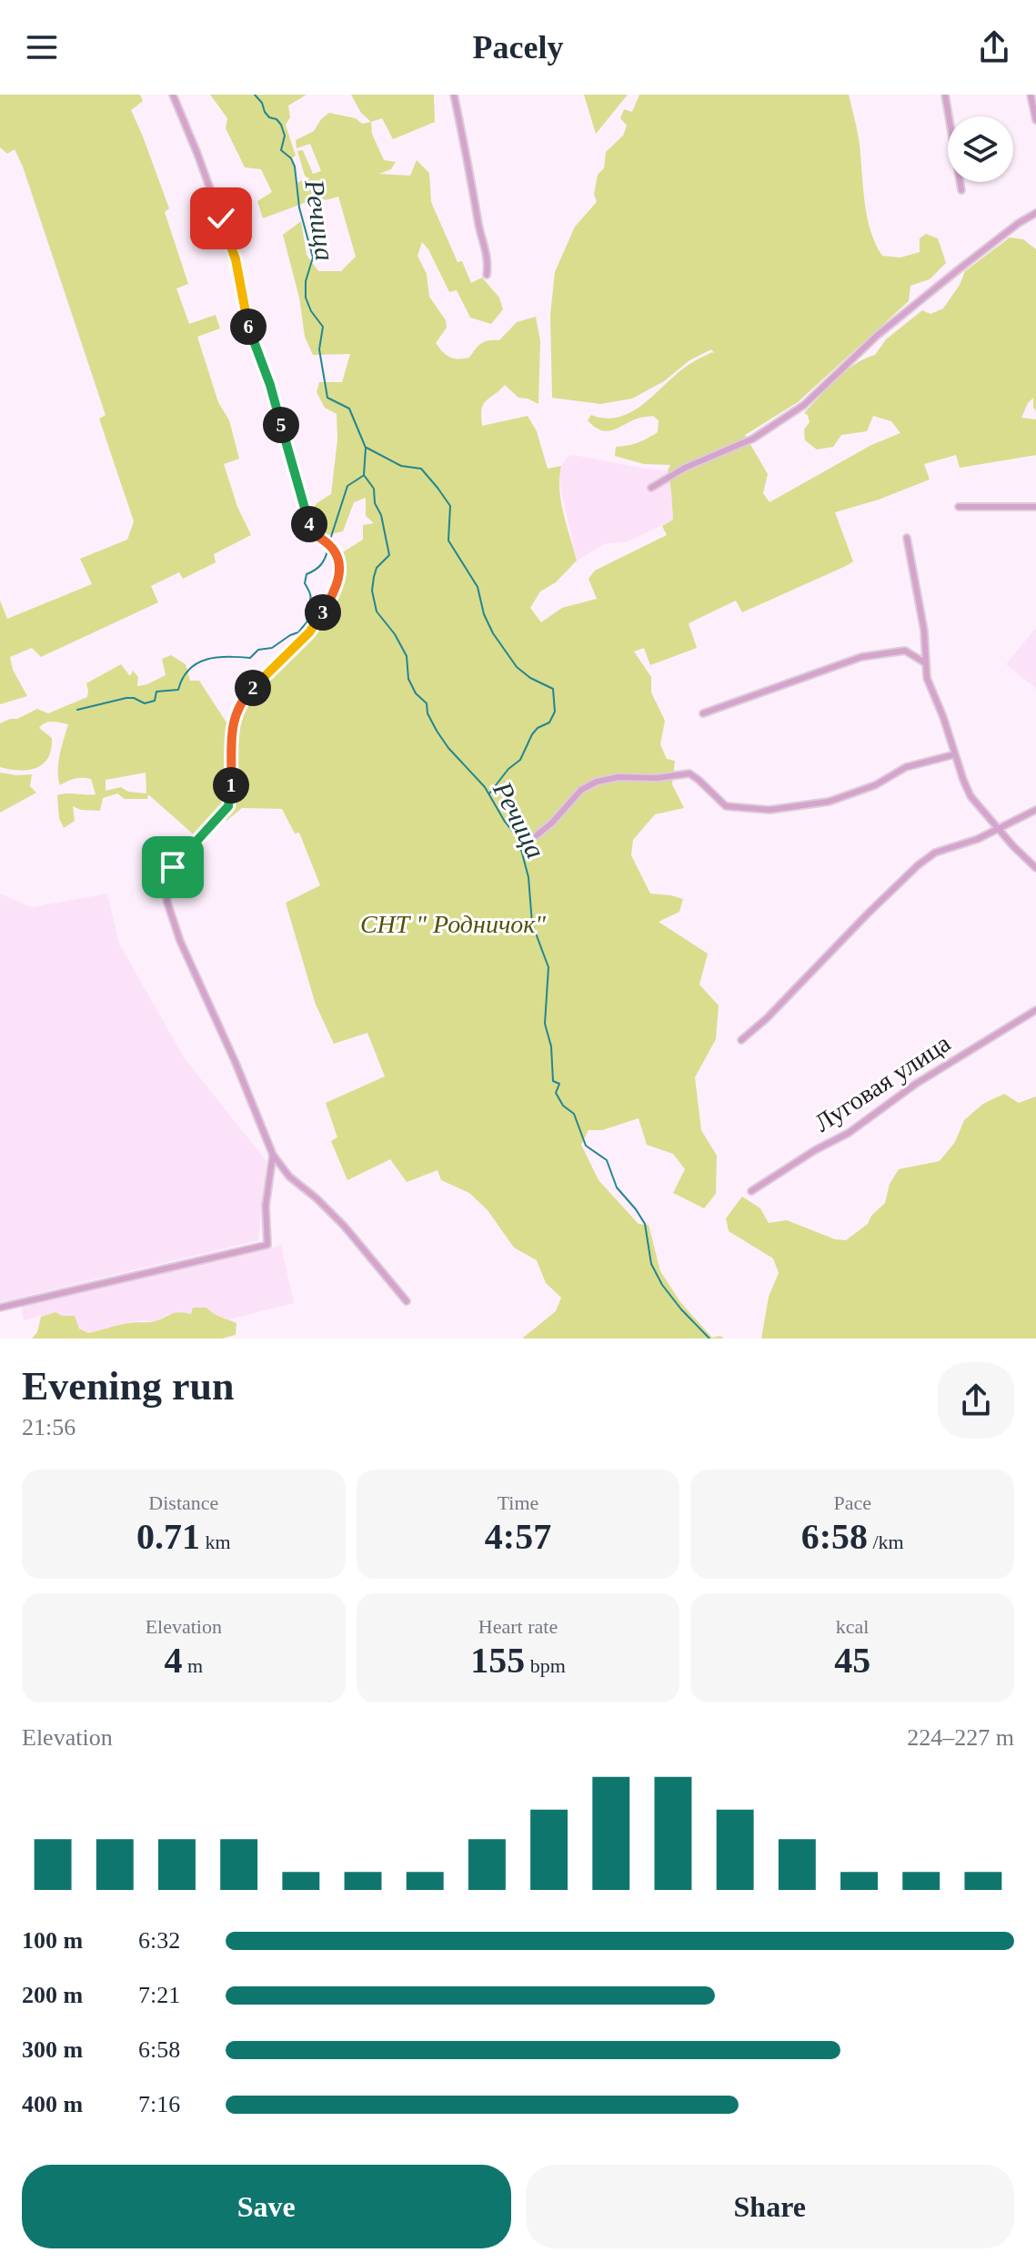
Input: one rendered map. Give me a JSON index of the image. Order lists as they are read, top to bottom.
{
  "streets": {
    "street": ["Луговая улица"]
  },
  "water": ["Речица"],
  "parks": ["СНТ \" Родничок\""],
  "page": {
    "header": "Pacely",
    "pins": [
      "6",
      "5",
      "4",
      "3",
      "2",
      "1"
    ],
    "heading": ["Evening run", "21:56"],
    "stats": [
      ["Distance", "0.71 km"],
      ["Time", "4:57"],
      ["Pace", "6:58 /km"],
      ["Elevation", "4 m"],
      ["Heart rate", "155 bpm"],
      ["kcal", "45"]
    ],
    "chart": ["Elevation", "224–227 m"],
    "list": [
      {
        "name": "100 m",
        "note": "6:32"
      },
      {
        "name": "200 m",
        "note": "7:21"
      },
      {
        "name": "300 m",
        "note": "6:58"
      },
      {
        "name": "400 m",
        "note": "7:16"
      }
    ],
    "buttons": ["Save", "Share"]
  }
}
